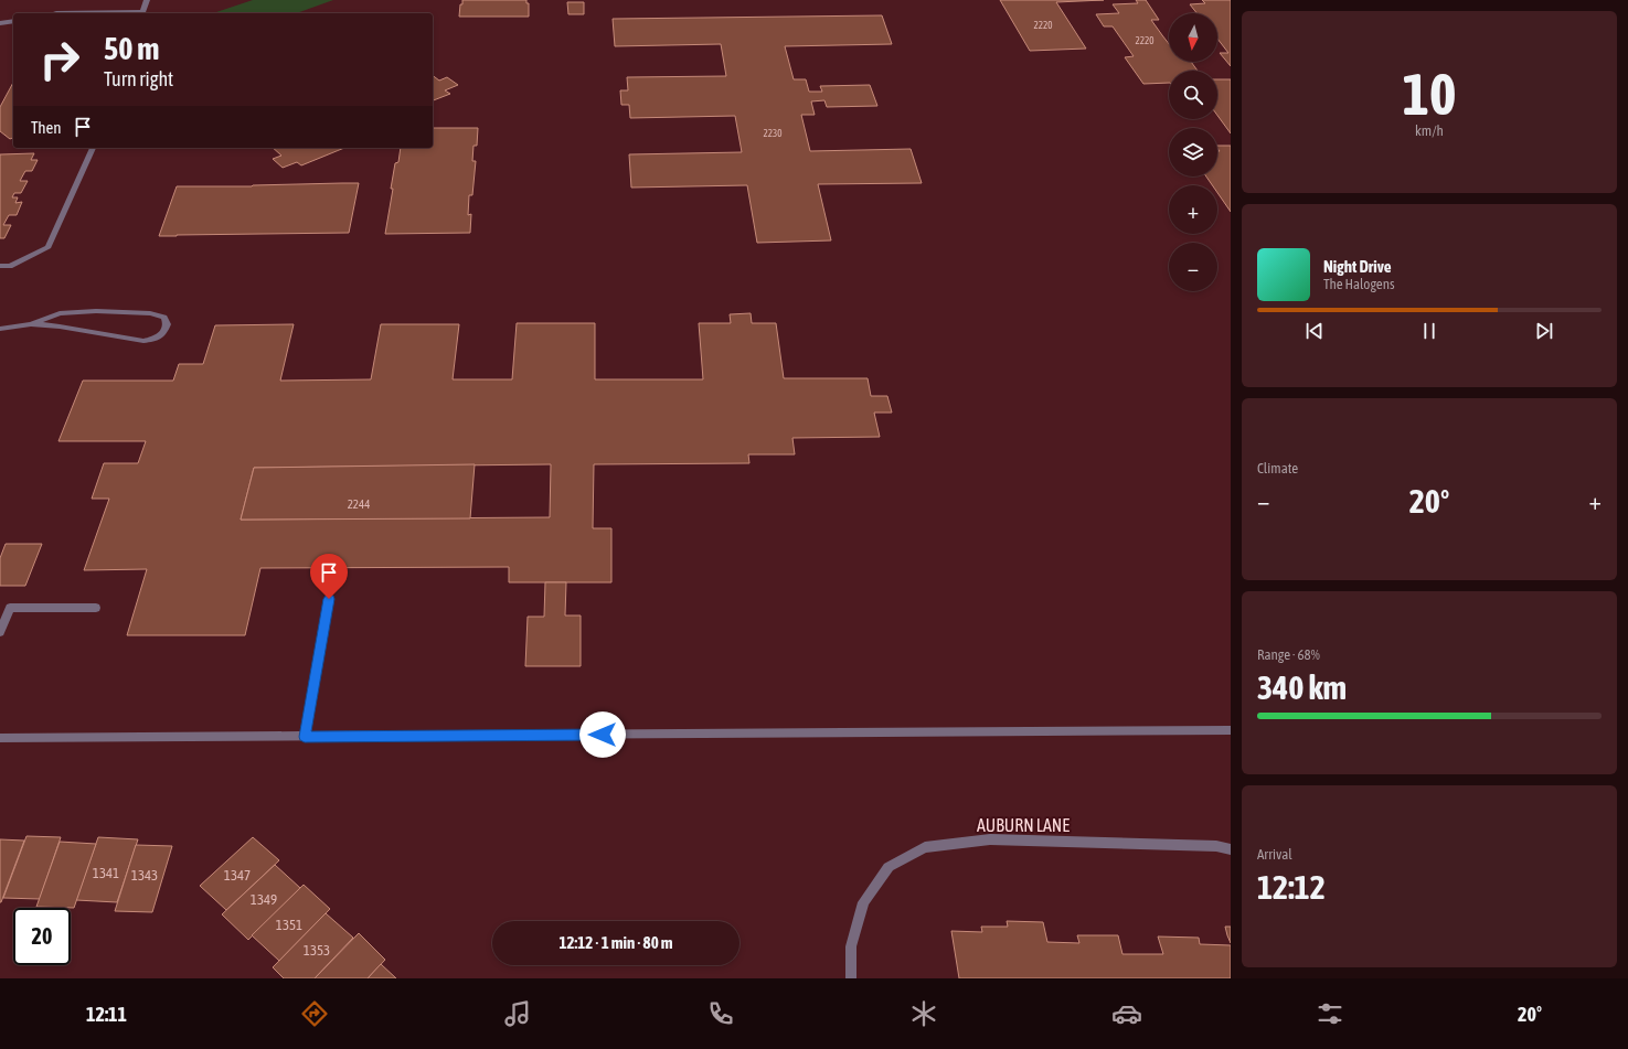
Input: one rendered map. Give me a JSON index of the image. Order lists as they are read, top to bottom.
{
  "streets": {
    "street": ["AUBURN LANE"]
  },
  "house_numbers": [
    "2220",
    "2220",
    "2230",
    "2244",
    "1341",
    "1343",
    "1347",
    "1349",
    "1351",
    "1353"
  ],
  "north": "bottom",
  "page": {
    "tile": [
      ["10", "km/h"],
      "Climate",
      ["Range · 68%", "340 km"],
      ["Arrival", "12:12"]
    ],
    "map_buttons": ["+", "−"],
    "turn": ["50 m", "Turn right"],
    "then": "Then",
    "song": ["Night Drive", "The Halogens"],
    "heat": ["−", "20°", "+"],
    "limit": "20",
    "trip": "12:12 · 1 min · 80 m",
    "tabs": ["12:11", "20°"]
  }
}
